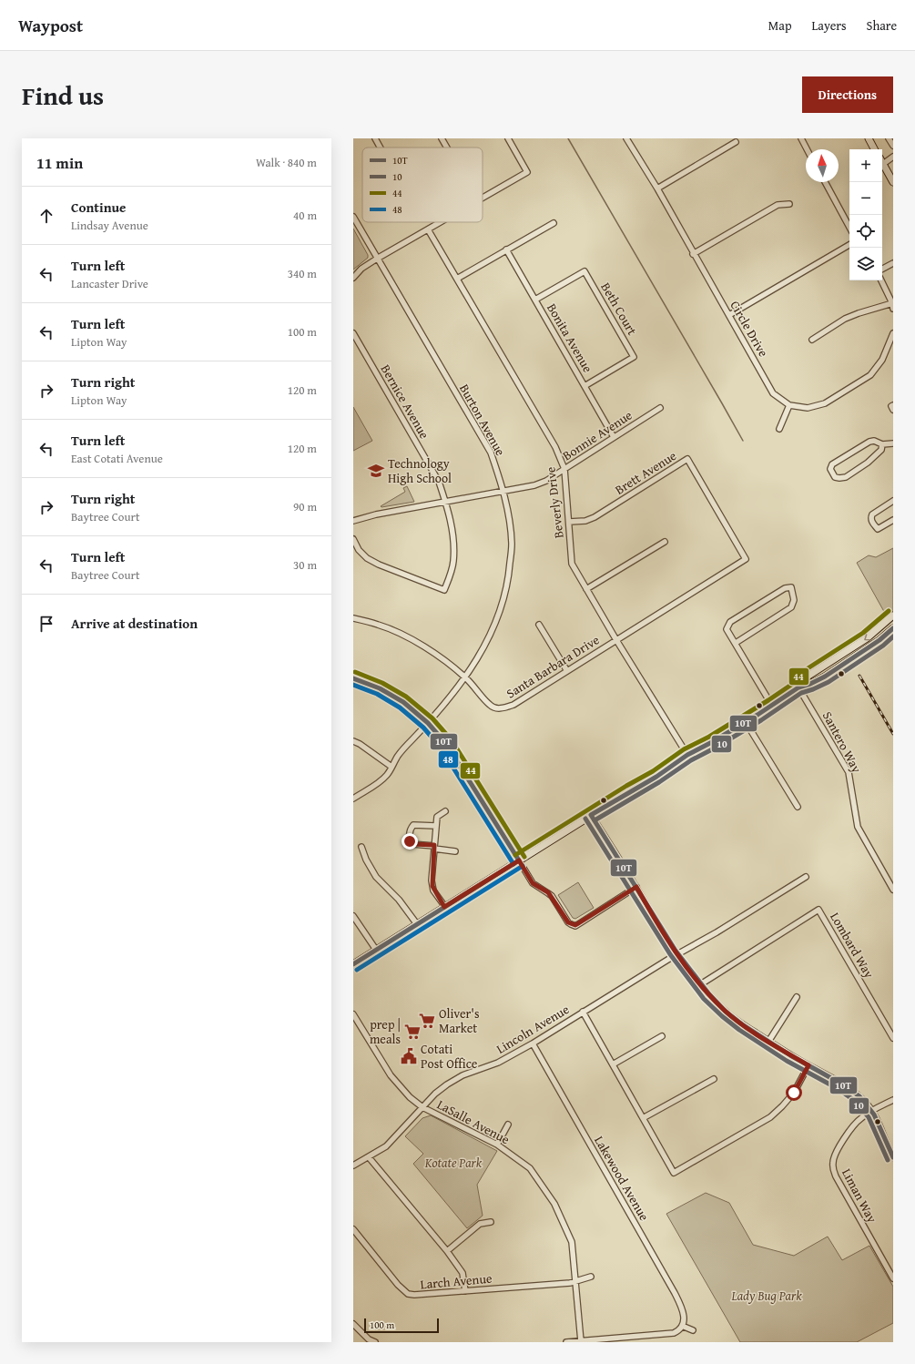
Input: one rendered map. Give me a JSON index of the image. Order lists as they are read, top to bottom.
{
  "streets": {
    "street": [
      "Beth Court",
      "Circle Drive",
      "Bonita Avenue",
      "Bernice Avenue",
      "Burton Avenue",
      "Bonnie Avenue",
      "Brett Avenue",
      "Beverly Drive",
      "Santa Barbara Drive",
      "Santero Way",
      "Lombard Way",
      "Lincoln Avenue",
      "LaSalle Avenue",
      "Lakewood Avenue",
      "Liman Way",
      "Larch Avenue"
    ]
  },
  "crossings": [
    ["Beth Court", "Bonita Avenue"],
    ["Bonita Avenue", "Bonnie Avenue"],
    ["Bernice Avenue", "Bonnie Avenue"],
    ["Burton Avenue", "Bonnie Avenue"],
    ["Burton Avenue", "Santa Barbara Drive"],
    ["Bonnie Avenue", "Beverly Drive"],
    ["Brett Avenue", "Beverly Drive"],
    ["Brett Avenue", "Santa Barbara Drive"],
    ["Beverly Drive", "Santa Barbara Drive"],
    ["Lincoln Avenue", "LaSalle Avenue"],
    ["Lincoln Avenue", "Lakewood Avenue"],
    ["LaSalle Avenue", "Larch Avenue"]
  ],
  "parks": ["Kotate Park", "Lady Bug Park"],
  "places": {
    "school or university": ["Technology High School"],
    "supermarket": ["Oliver's Market", "prep | meals"],
    "public building": ["Cotati Post Office"]
  },
  "lines": [
    "transit line 44",
    "transit line 10T",
    "transit line 10",
    "transit line 48"
  ],
  "legend": [
    "10T",
    "10",
    "44",
    "48"
  ],
  "scale_bar": "100 m",
  "north": "top",
  "page": {
    "header": "Waypost",
    "nav": ["Map", "Layers", "Share"],
    "title": "Find us",
    "buttons": "Directions",
    "heading": ["11 min", "Walk · 840 m"],
    "map_buttons": ["+", "−"],
    "list": [
      ["Continue", "Lindsay Avenue", "40 m"],
      ["Turn left", "Lancaster Drive", "340 m"],
      ["Turn left", "Lipton Way", "100 m"],
      ["Turn right", "Lipton Way", "120 m"],
      ["Turn left", "East Cotati Avenue", "120 m"],
      ["Turn right", "Baytree Court", "90 m"],
      ["Turn left", "Baytree Court", "30 m"],
      "Arrive at destination"
    ],
    "scale": "100 m"
  }
}
